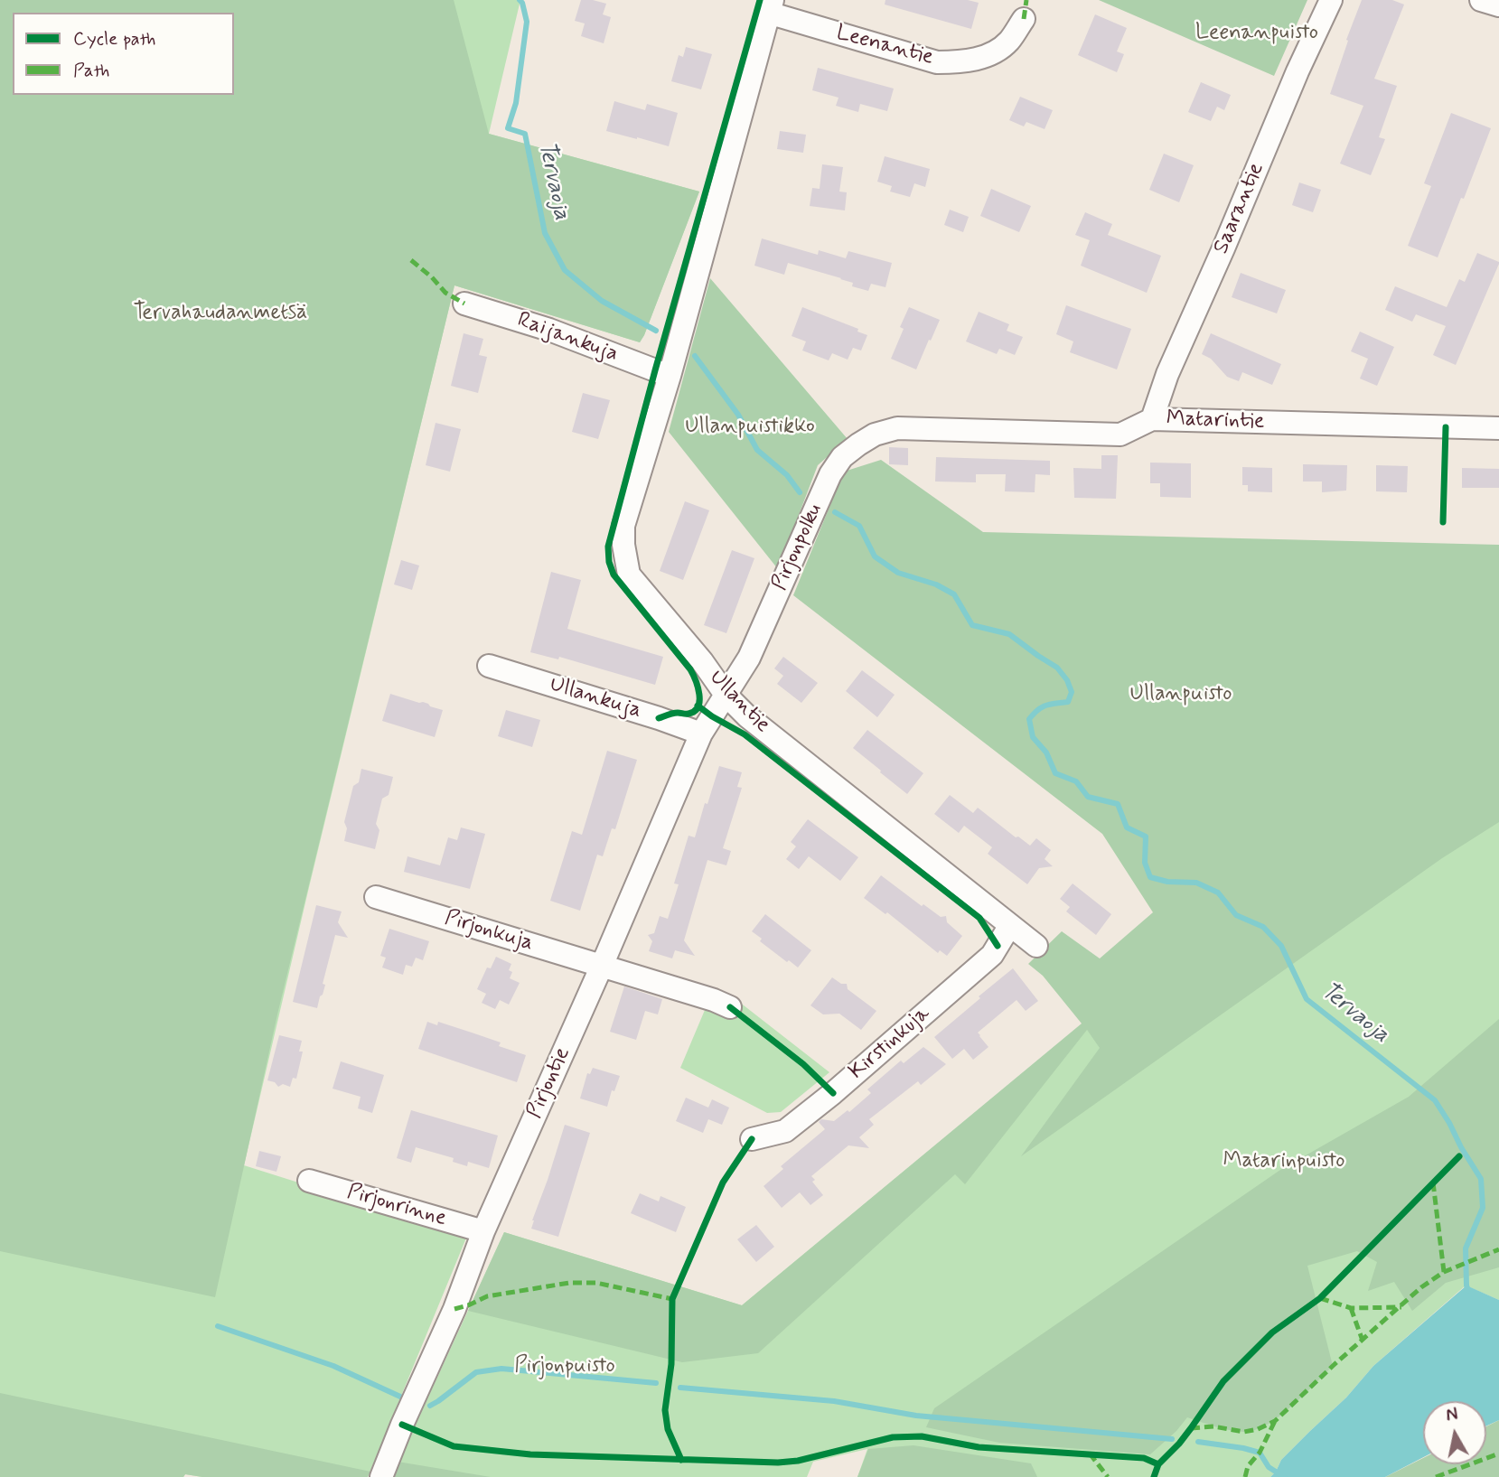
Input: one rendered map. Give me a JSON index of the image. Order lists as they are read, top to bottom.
{
  "streets": {
    "street": [
      "Leenantie",
      "Saarantie",
      "Raijankuja",
      "Matarintie",
      "Pirjonpolku",
      "Ullankuja",
      "Ullantie",
      "Pirjonkuja",
      "Kirstinkuja",
      "Pirjontie",
      "Pirjonrinne"
    ]
  },
  "crossings": [
    ["Leenantie", "Ullantie"],
    ["Saarantie", "Matarintie"],
    ["Raijankuja", "Ullantie"],
    ["Matarintie", "Pirjonpolku"],
    ["Pirjonpolku", "Ullantie"],
    ["Pirjonpolku", "Pirjontie"],
    ["Ullankuja", "Pirjontie"],
    ["Ullantie", "Kirstinkuja"],
    ["Ullantie", "Pirjontie"],
    ["Pirjonkuja", "Pirjontie"],
    ["Pirjontie", "Pirjonrinne"]
  ],
  "water": ["Tervaoja"],
  "parks": [
    "Leenanpuisto",
    "Tervahaudanmetsä",
    "Ullanpuistikko",
    "Ullanpuisto",
    "Matarinpuisto",
    "Pirjonpuisto"
  ],
  "legend": ["Cycle path", "Path"],
  "north": "top"
}
